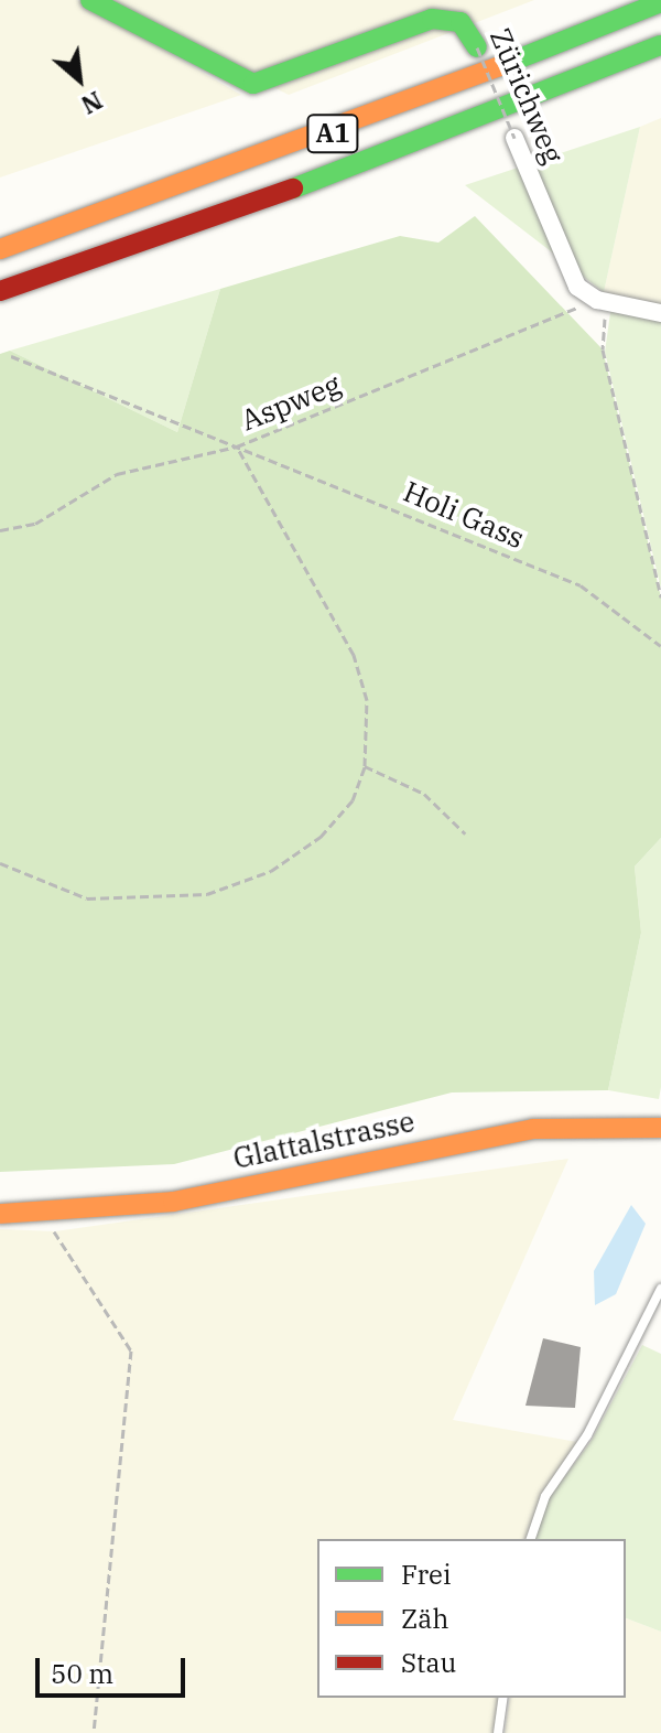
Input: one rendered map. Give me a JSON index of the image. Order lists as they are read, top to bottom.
{
  "streets": {
    "main road": ["Zürichweg", "A1", "Glattalstrasse"],
    "path": ["Aspweg", "Holi Gass"]
  },
  "crossings": [
    ["Zürichweg", "Aspweg"],
    ["Aspweg", "Holi Gass"]
  ],
  "legend": ["Frei", "Zäh", "Stau"],
  "scale_bar": "50 m",
  "north": "bottom right"
}
